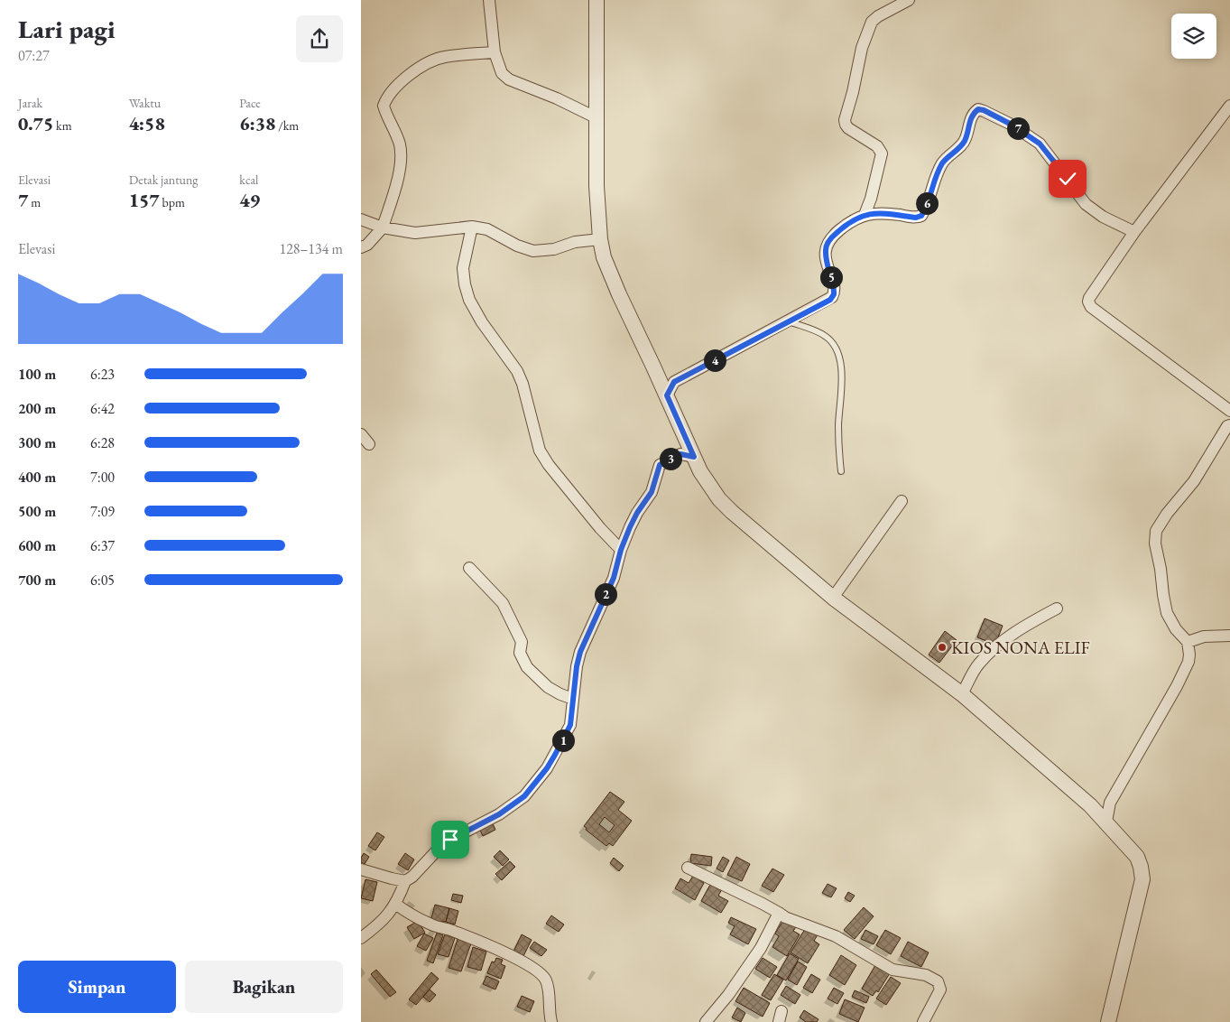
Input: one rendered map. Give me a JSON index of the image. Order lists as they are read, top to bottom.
{
  "places": ["KIOS NONA ELIF"],
  "page": {
    "heading": ["Lari pagi", "07:27"],
    "stats": [
      ["Jarak", "0.75 km"],
      ["Waktu", "4:58"],
      ["Pace", "6:38 /km"],
      ["Elevasi", "7 m"],
      ["Detak jantung", "157 bpm"],
      ["kcal", "49"]
    ],
    "pins": [
      "7",
      "6",
      "5",
      "4",
      "3",
      "2",
      "1"
    ],
    "chart": ["Elevasi", "128–134 m"],
    "list": [
      {
        "name": "100 m",
        "note": "6:23"
      },
      {
        "name": "200 m",
        "note": "6:42"
      },
      {
        "name": "300 m",
        "note": "6:28"
      },
      {
        "name": "400 m",
        "note": "7:00"
      },
      {
        "name": "500 m",
        "note": "7:09"
      },
      {
        "name": "600 m",
        "note": "6:37"
      },
      {
        "name": "700 m",
        "note": "6:05"
      }
    ],
    "buttons": ["Simpan", "Bagikan"]
  }
}
